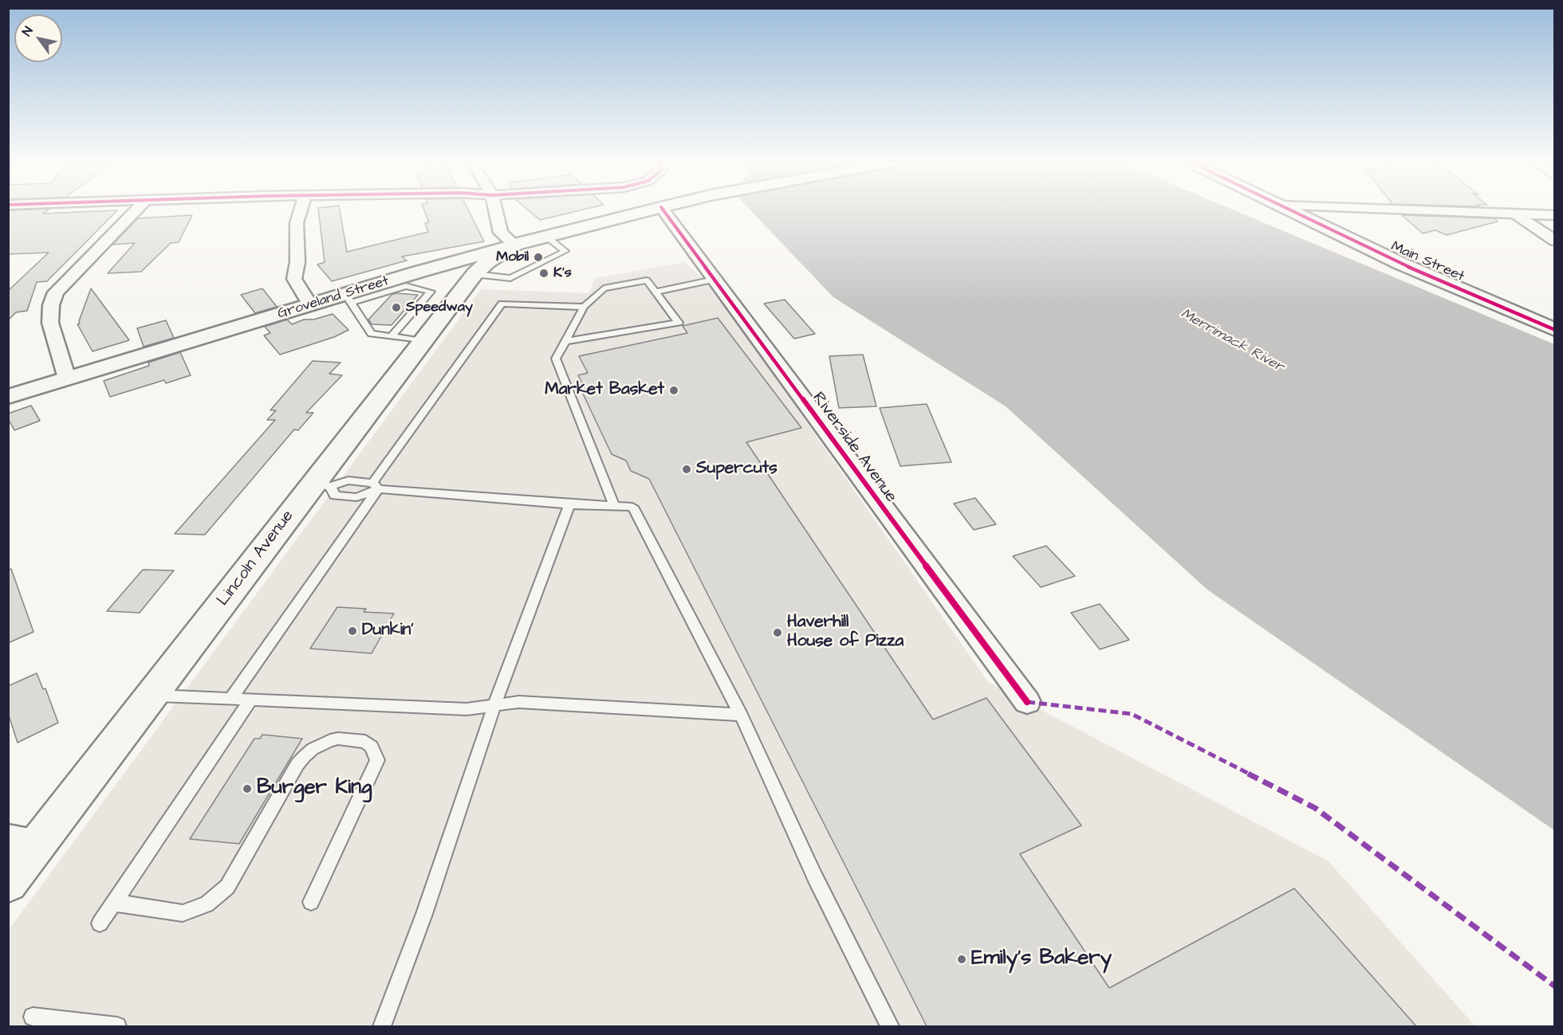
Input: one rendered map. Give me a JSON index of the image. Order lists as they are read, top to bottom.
{
  "streets": {
    "main road": ["Main Street", "Groveland Street", "Lincoln Avenue"],
    "street": ["Riverside Avenue"]
  },
  "crossings": [
    ["Groveland Street", "Lincoln Avenue"]
  ],
  "water": ["Merrimack River"],
  "places": [
    "Mobil",
    "K's",
    "Speedway",
    "Market Basket",
    "Supercuts",
    "Dunkin'",
    "Haverhill House of Pizza",
    "Burger King",
    "Emily's Bakery"
  ],
  "north": "top left"
}
